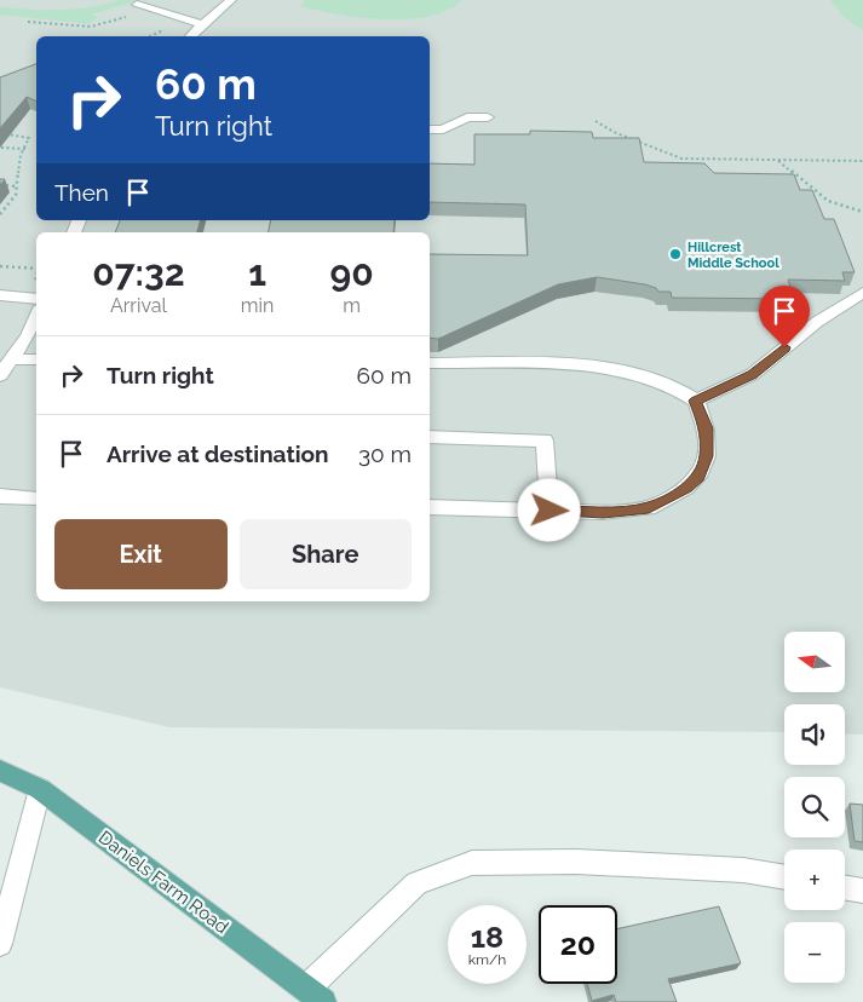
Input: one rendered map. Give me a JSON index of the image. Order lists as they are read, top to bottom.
{
  "streets": {
    "main road": ["Daniels Farm Road"]
  },
  "places": ["Hillcrest Middle School"],
  "north": "left",
  "page": {
    "turn": ["60 m", "Turn right"],
    "then": "Then",
    "eta": [
      "07:32",
      "Arrival",
      "1",
      "min",
      "90",
      "m"
    ],
    "list": [
      {
        "name": "Turn right",
        "value": "60 m"
      },
      {
        "name": "Arrive at destination",
        "value": "30 m"
      }
    ],
    "buttons": ["Exit", "Share"],
    "map_buttons": ["+", "−"],
    "speed": "18 km/h",
    "limit": "20"
  }
}
